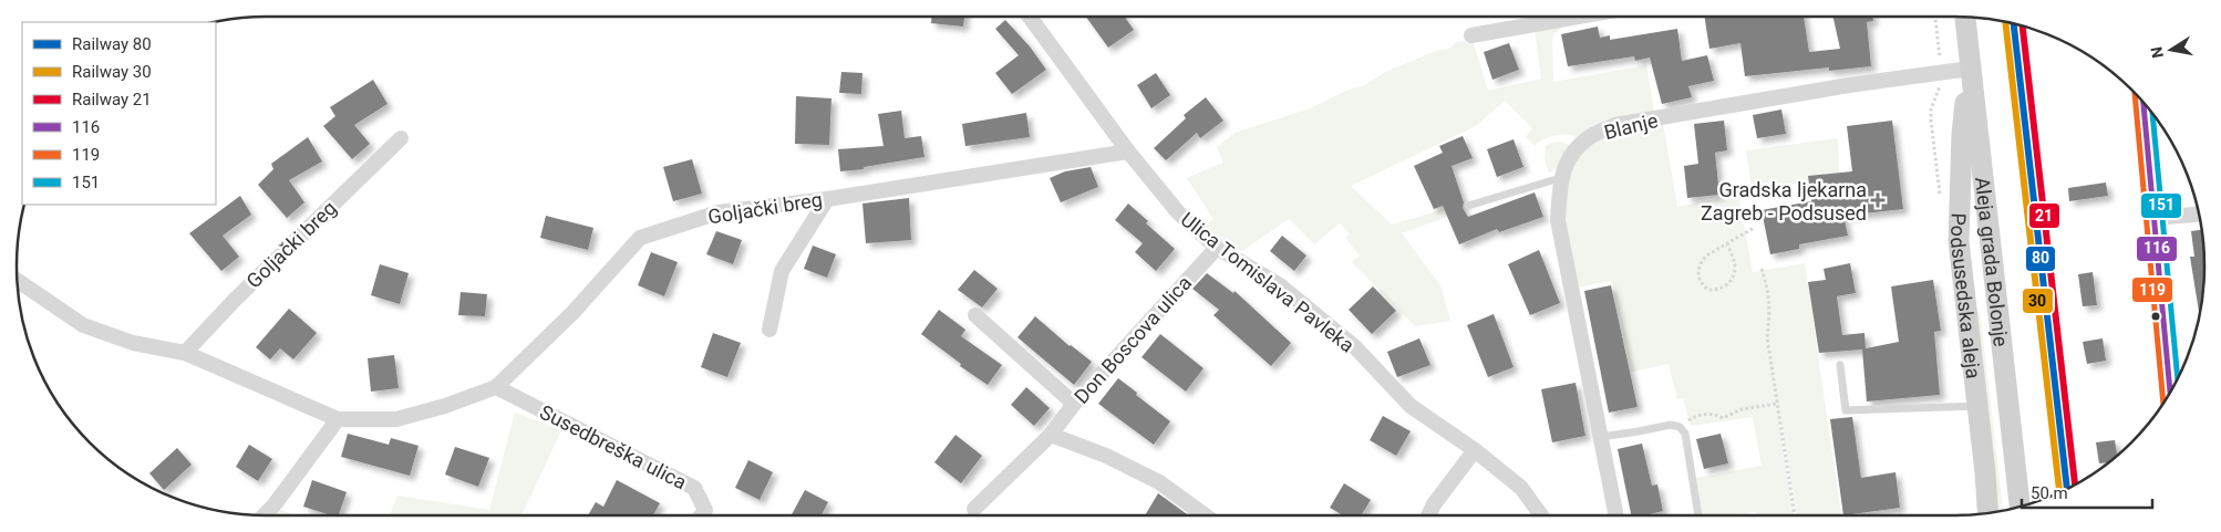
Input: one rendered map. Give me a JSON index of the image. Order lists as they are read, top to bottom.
{
  "streets": {
    "main road": ["Aleja grada Bolonje", "Podsusedska aleja"],
    "street": [
      "Blanje",
      "Goljački breg",
      "Ulica Tomislava Pavleka",
      "Don Boscova ulica",
      "Susedbreška ulica"
    ]
  },
  "crossings": [
    ["Blanje", "Aleja grada Bolonje"],
    ["Blanje", "Podsusedska aleja"],
    ["Goljački breg", "Ulica Tomislava Pavleka"],
    ["Goljački breg", "Susedbreška ulica"],
    ["Aleja grada Bolonje", "Podsusedska aleja"],
    ["Ulica Tomislava Pavleka", "Don Boscova ulica"]
  ],
  "places": {
    "health": ["Gradska ljekarna Zagreb - Podsused"]
  },
  "lines": [
    "rail line 30",
    "rail line 80",
    "rail line 21",
    "transit line 119",
    "transit line 116",
    "transit line 151"
  ],
  "legend": [
    "Railway 80",
    "Railway 30",
    "Railway 21",
    "116",
    "119",
    "151"
  ],
  "scale_bar": "50 m",
  "north": "left"
}
